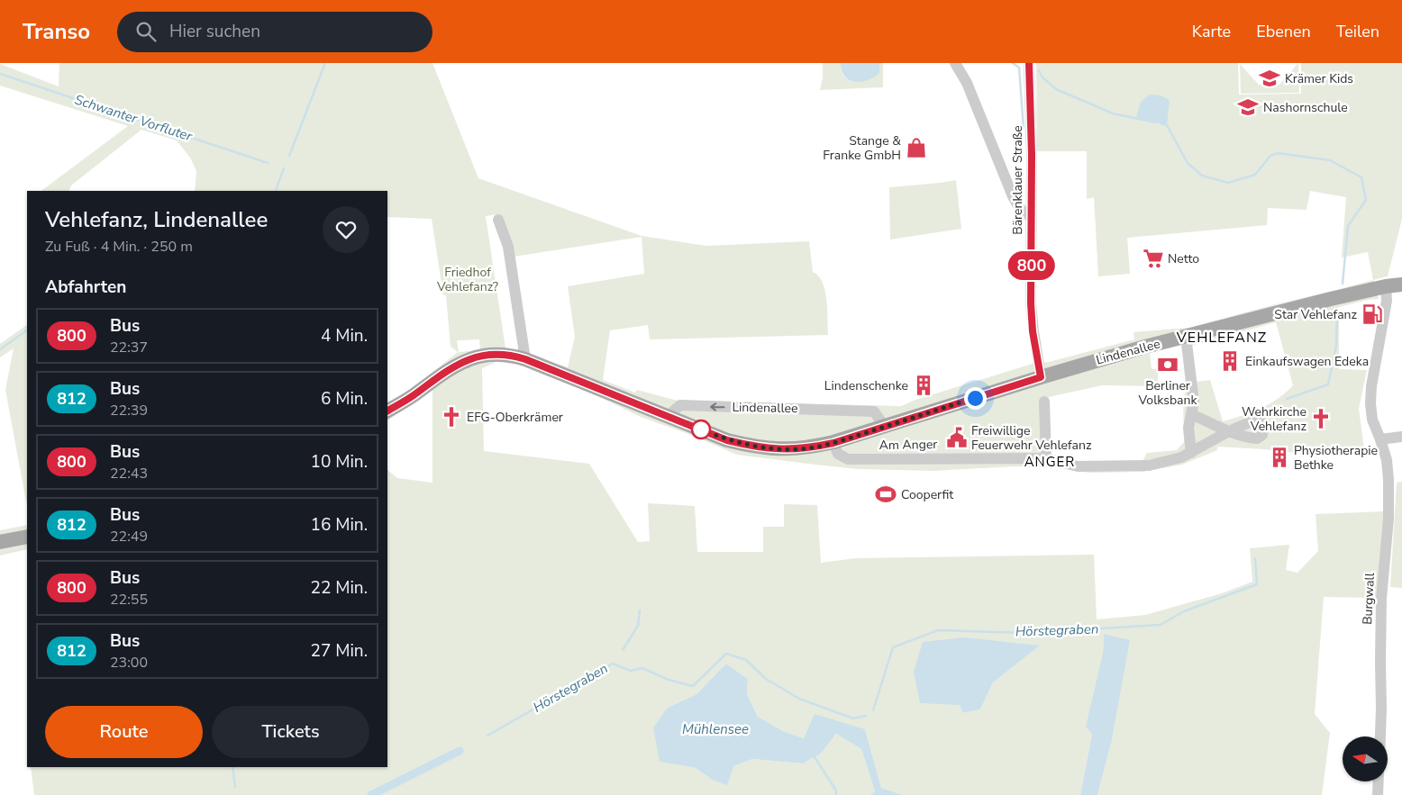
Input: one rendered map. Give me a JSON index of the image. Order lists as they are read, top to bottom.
{
  "streets": {
    "main road": ["Lindenallee"],
    "street": ["Bärenklauer Straße", "Am Anger", "Burgwall"]
  },
  "crossings": [
    ["Bärenklauer Straße", "Lindenallee"],
    ["Lindenallee", "Am Anger"],
    ["Lindenallee", "Burgwall"]
  ],
  "districts": ["VEHLEFANZ", "ANGER"],
  "water": ["Schwanter Vorfluter", "Hörstegraben", "Mühlensee"],
  "parks": ["Friedhof Vehlefanz?"],
  "places": {
    "school or university": ["Krämer Kids", "Nashornschule"],
    "shop": ["Stange & Franke GmbH"],
    "supermarket": ["Netto"],
    "fuel station": ["Star Vehlefanz"],
    "building": ["Einkaufswagen Edeka", "Lindenschenke", "Physiotherapie Bethke"],
    "bank": ["Berliner Volksbank"],
    "church": ["EFG-Oberkrämer", "Wehrkirche Vehlefanz"],
    "public building": ["Freiwillige Feuerwehr Vehlefanz"],
    "sports": ["Cooperfit"]
  },
  "lines": ["bus line 800"],
  "north": "left",
  "page": {
    "header": "Transo",
    "search": "Hier suchen",
    "nav": ["Karte", "Ebenen", "Teilen"],
    "on_map": "800",
    "heading": [
      ["Vehlefanz, Lindenallee", "Zu Fuß · 4 Min. · 250 m"],
      "Abfahrten"
    ],
    "list": [
      {
        "mark": "800",
        "name": "Bus",
        "note": "22:37",
        "value": "4 Min."
      },
      {
        "mark": "812",
        "name": "Bus",
        "note": "22:39",
        "value": "6 Min."
      },
      {
        "mark": "800",
        "name": "Bus",
        "note": "22:43",
        "value": "10 Min."
      },
      {
        "mark": "812",
        "name": "Bus",
        "note": "22:49",
        "value": "16 Min."
      },
      {
        "mark": "800",
        "name": "Bus",
        "note": "22:55",
        "value": "22 Min."
      },
      {
        "mark": "812",
        "name": "Bus",
        "note": "23:00",
        "value": "27 Min."
      }
    ],
    "buttons": ["Route", "Tickets"]
  }
}
